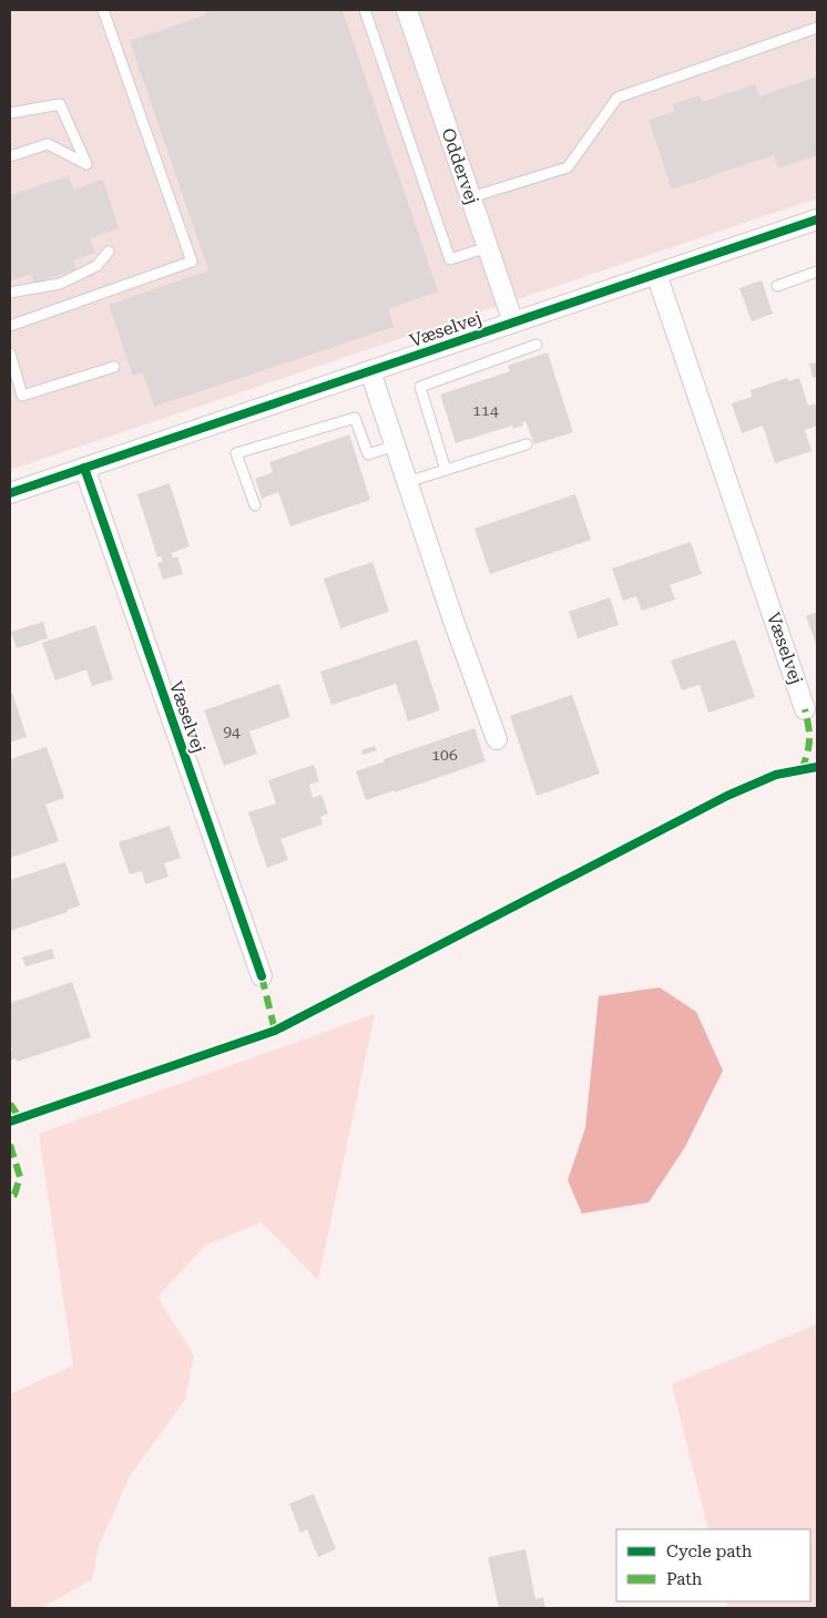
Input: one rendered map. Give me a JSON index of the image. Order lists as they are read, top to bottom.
{
  "streets": {
    "street": ["Oddervej", "Væselvej"]
  },
  "crossings": [
    ["Oddervej", "Væselvej"]
  ],
  "house_numbers": ["114", "94", "106"],
  "legend": ["Cycle path", "Path"]
}
